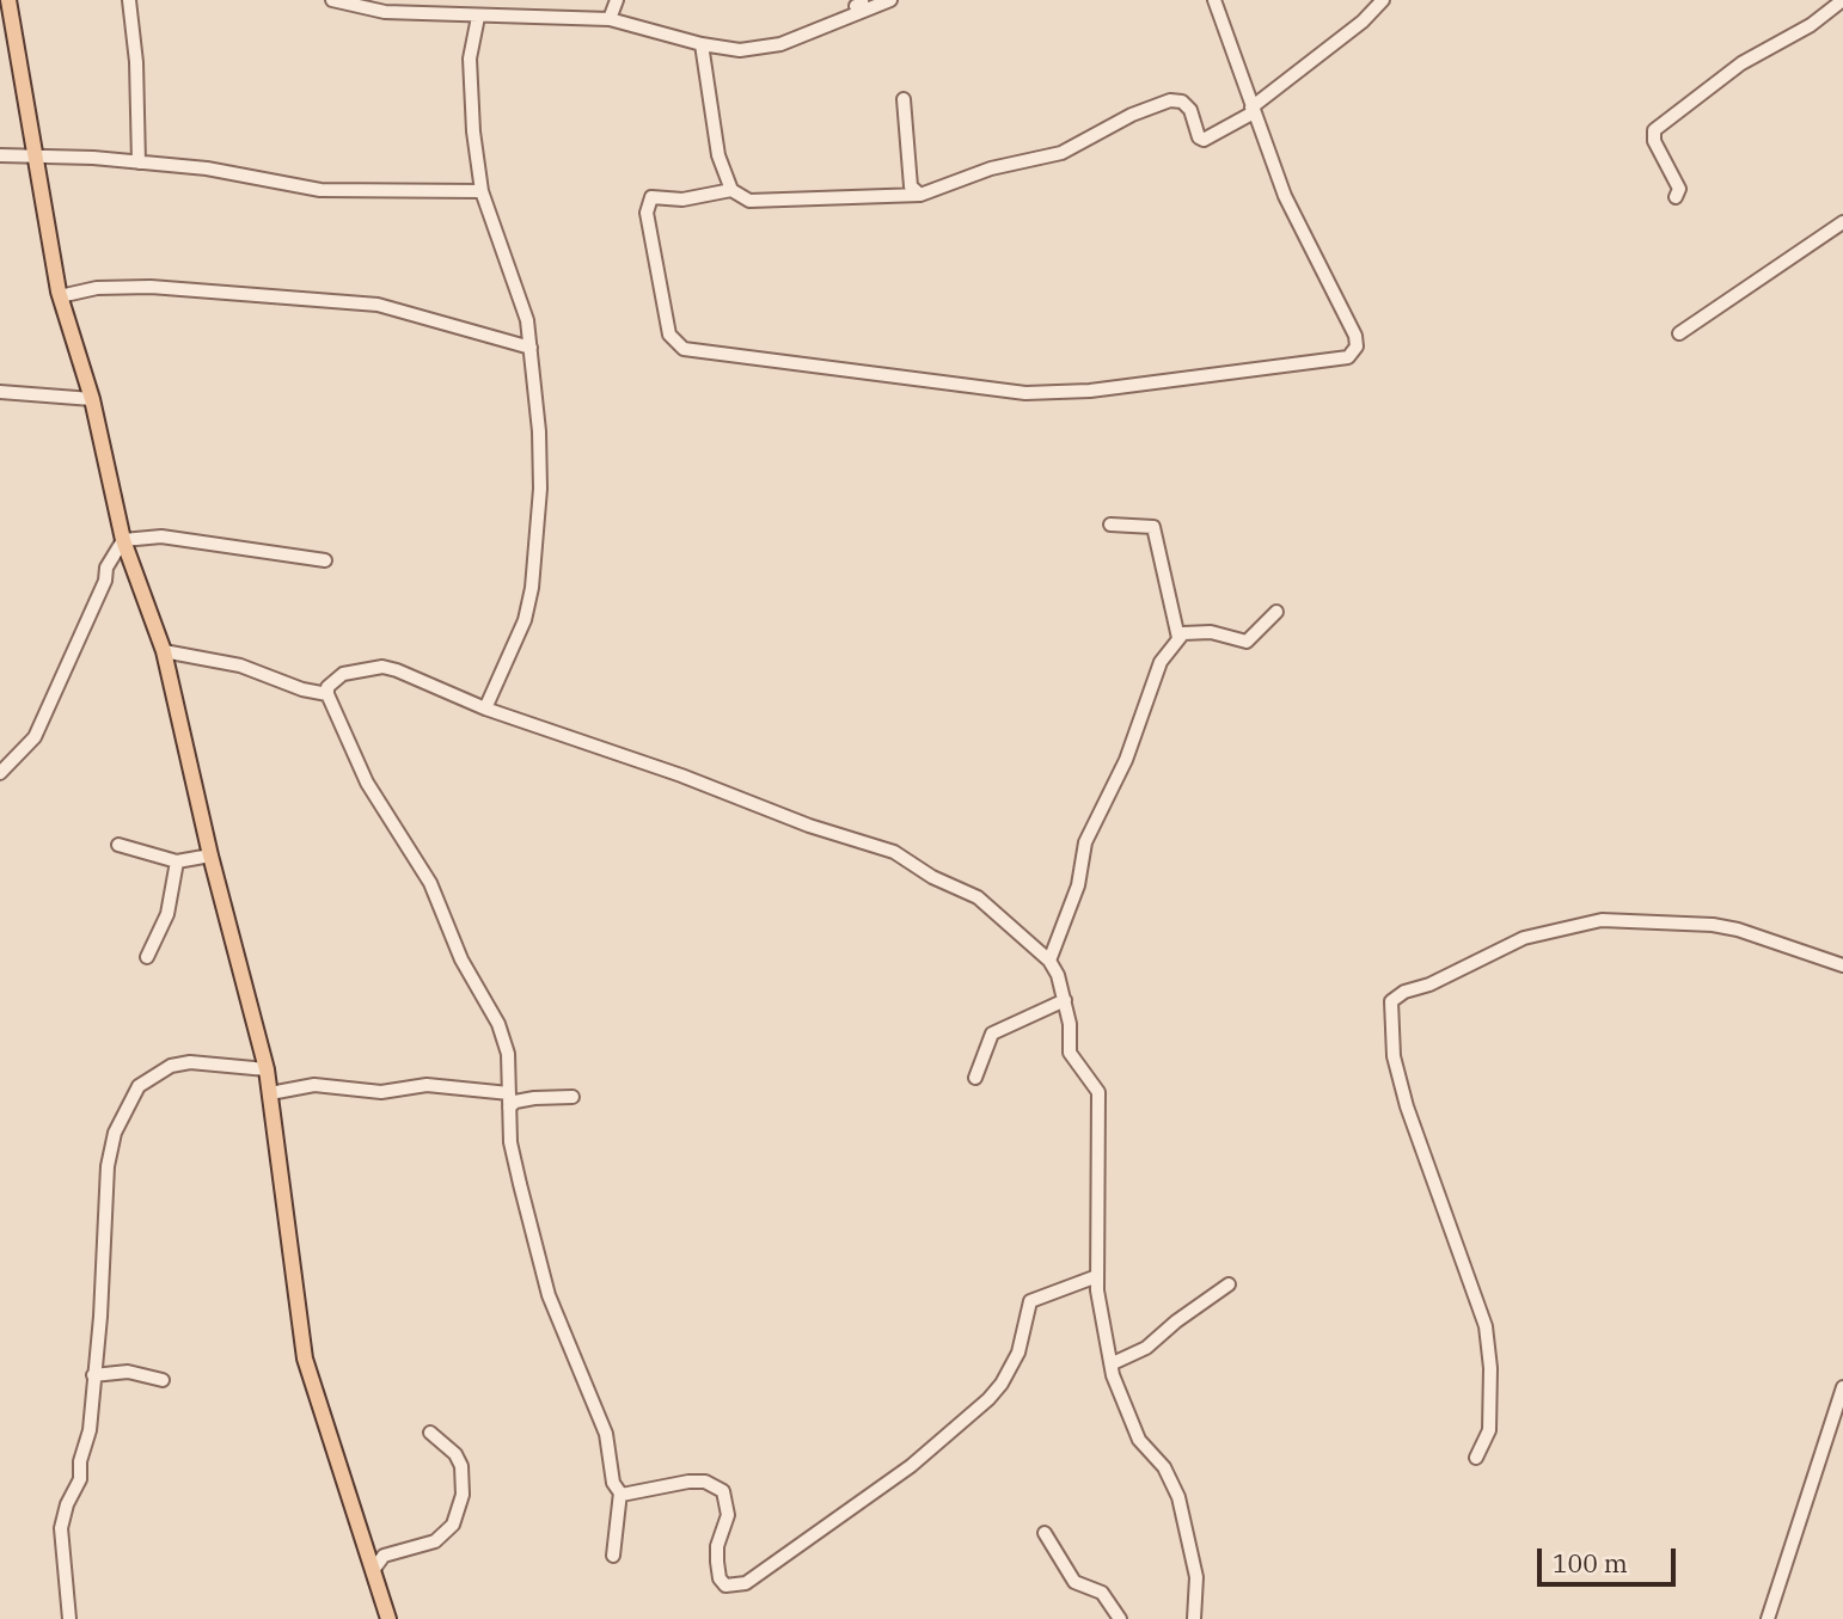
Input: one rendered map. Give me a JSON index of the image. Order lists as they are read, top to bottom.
{
  "scale_bar": "100 m"
}
